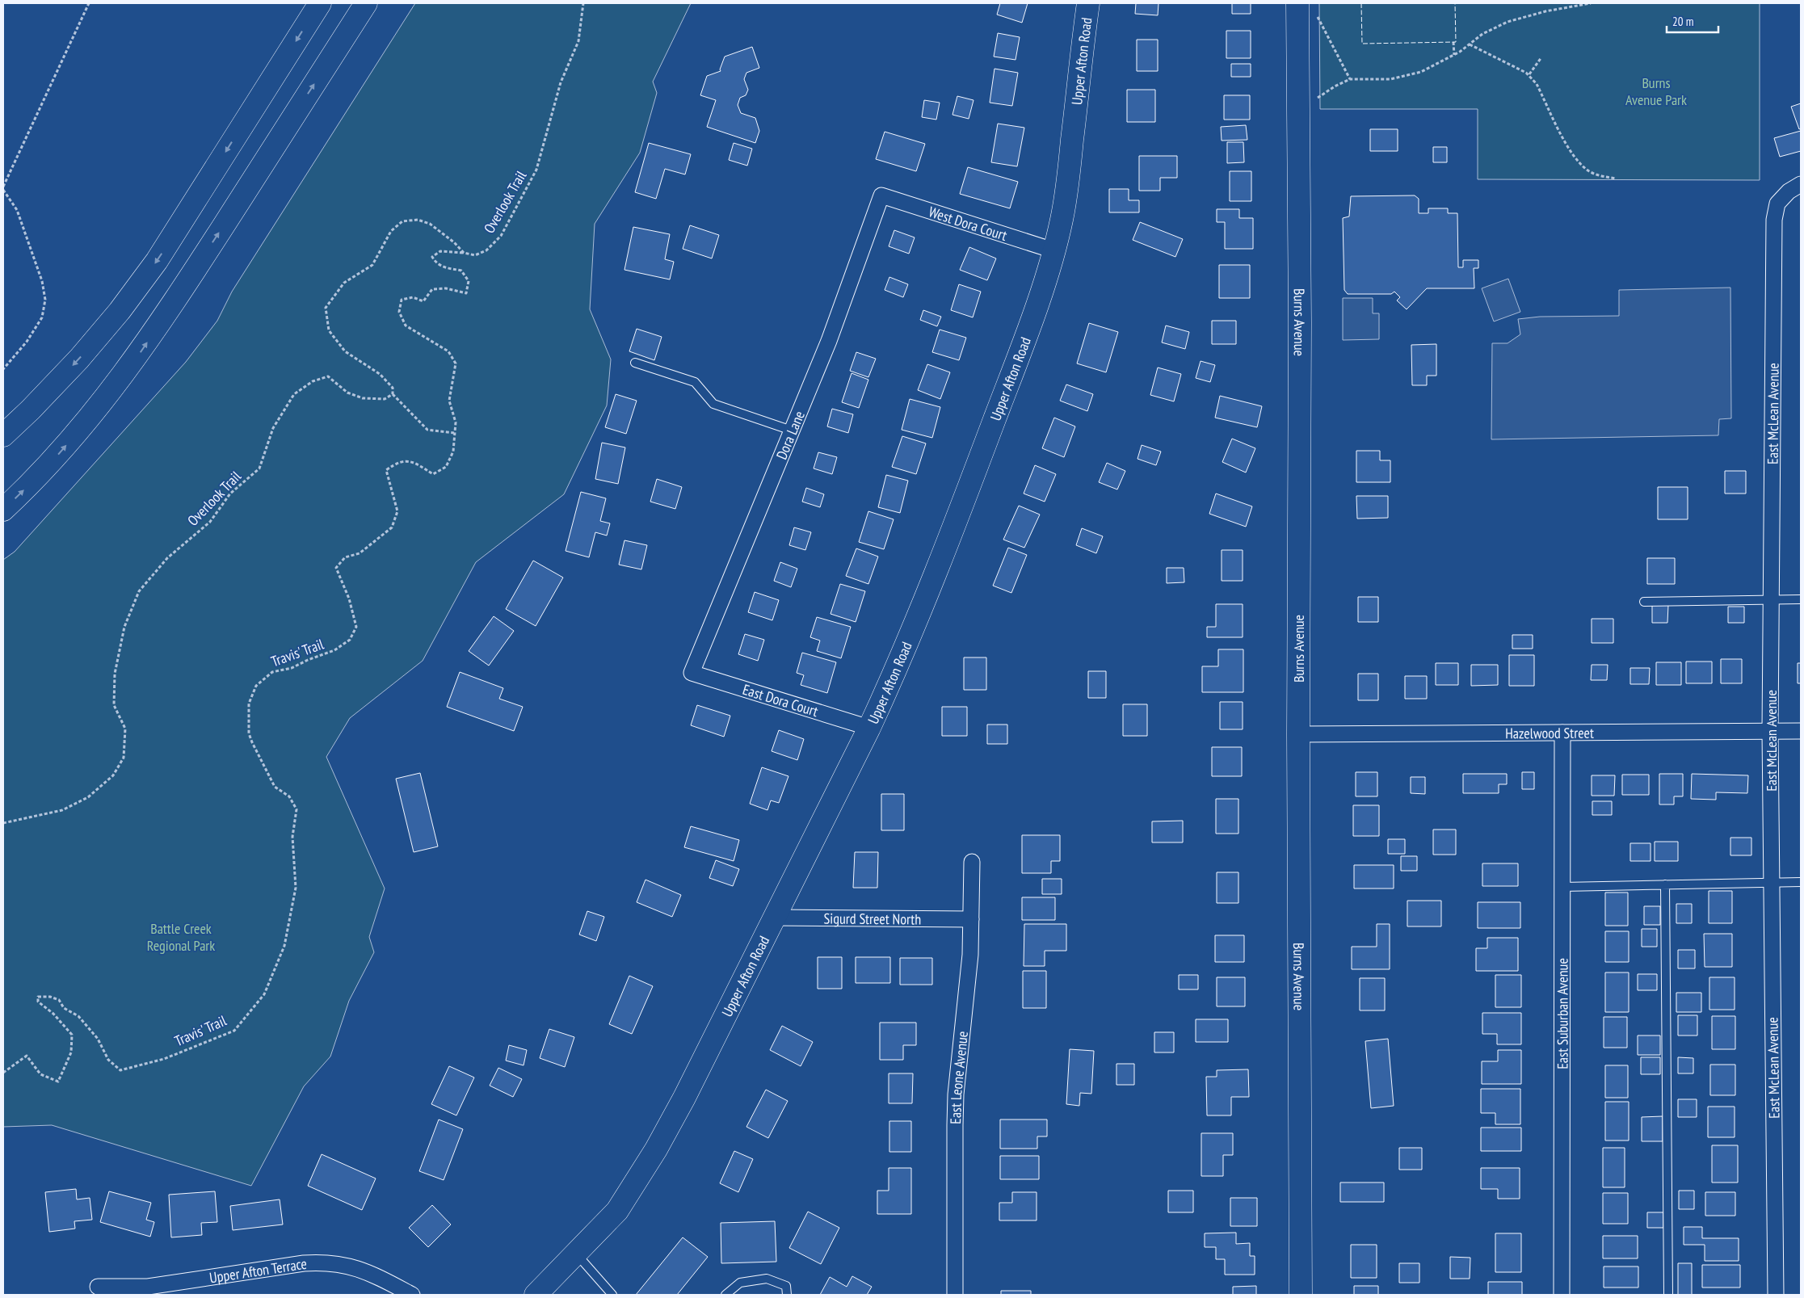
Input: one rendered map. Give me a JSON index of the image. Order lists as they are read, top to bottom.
{
  "streets": {
    "main road": ["Upper Afton Road", "Burns Avenue"],
    "street": [
      "West Dora Court",
      "East McLean Avenue",
      "Dora Lane",
      "East Dora Court",
      "Hazelwood Street",
      "Sigurd Street North",
      "East Suburban Avenue",
      "East Leone Avenue",
      "Upper Afton Terrace"
    ],
    "path": ["Overlook Trail", "Travis' Trail"]
  },
  "crossings": [
    ["Upper Afton Road", "West Dora Court"],
    ["Upper Afton Road", "East Dora Court"],
    ["Upper Afton Road", "Sigurd Street North"],
    ["Overlook Trail", "Travis' Trail"],
    ["West Dora Court", "Dora Lane"],
    ["Burns Avenue", "Hazelwood Street"],
    ["East McLean Avenue", "Hazelwood Street"],
    ["Dora Lane", "East Dora Court"],
    ["Hazelwood Street", "East Suburban Avenue"],
    ["Sigurd Street North", "East Leone Avenue"]
  ],
  "parks": ["Burns Avenue Park", "Battle Creek Regional Park"],
  "scale_bar": "20 m"
}
